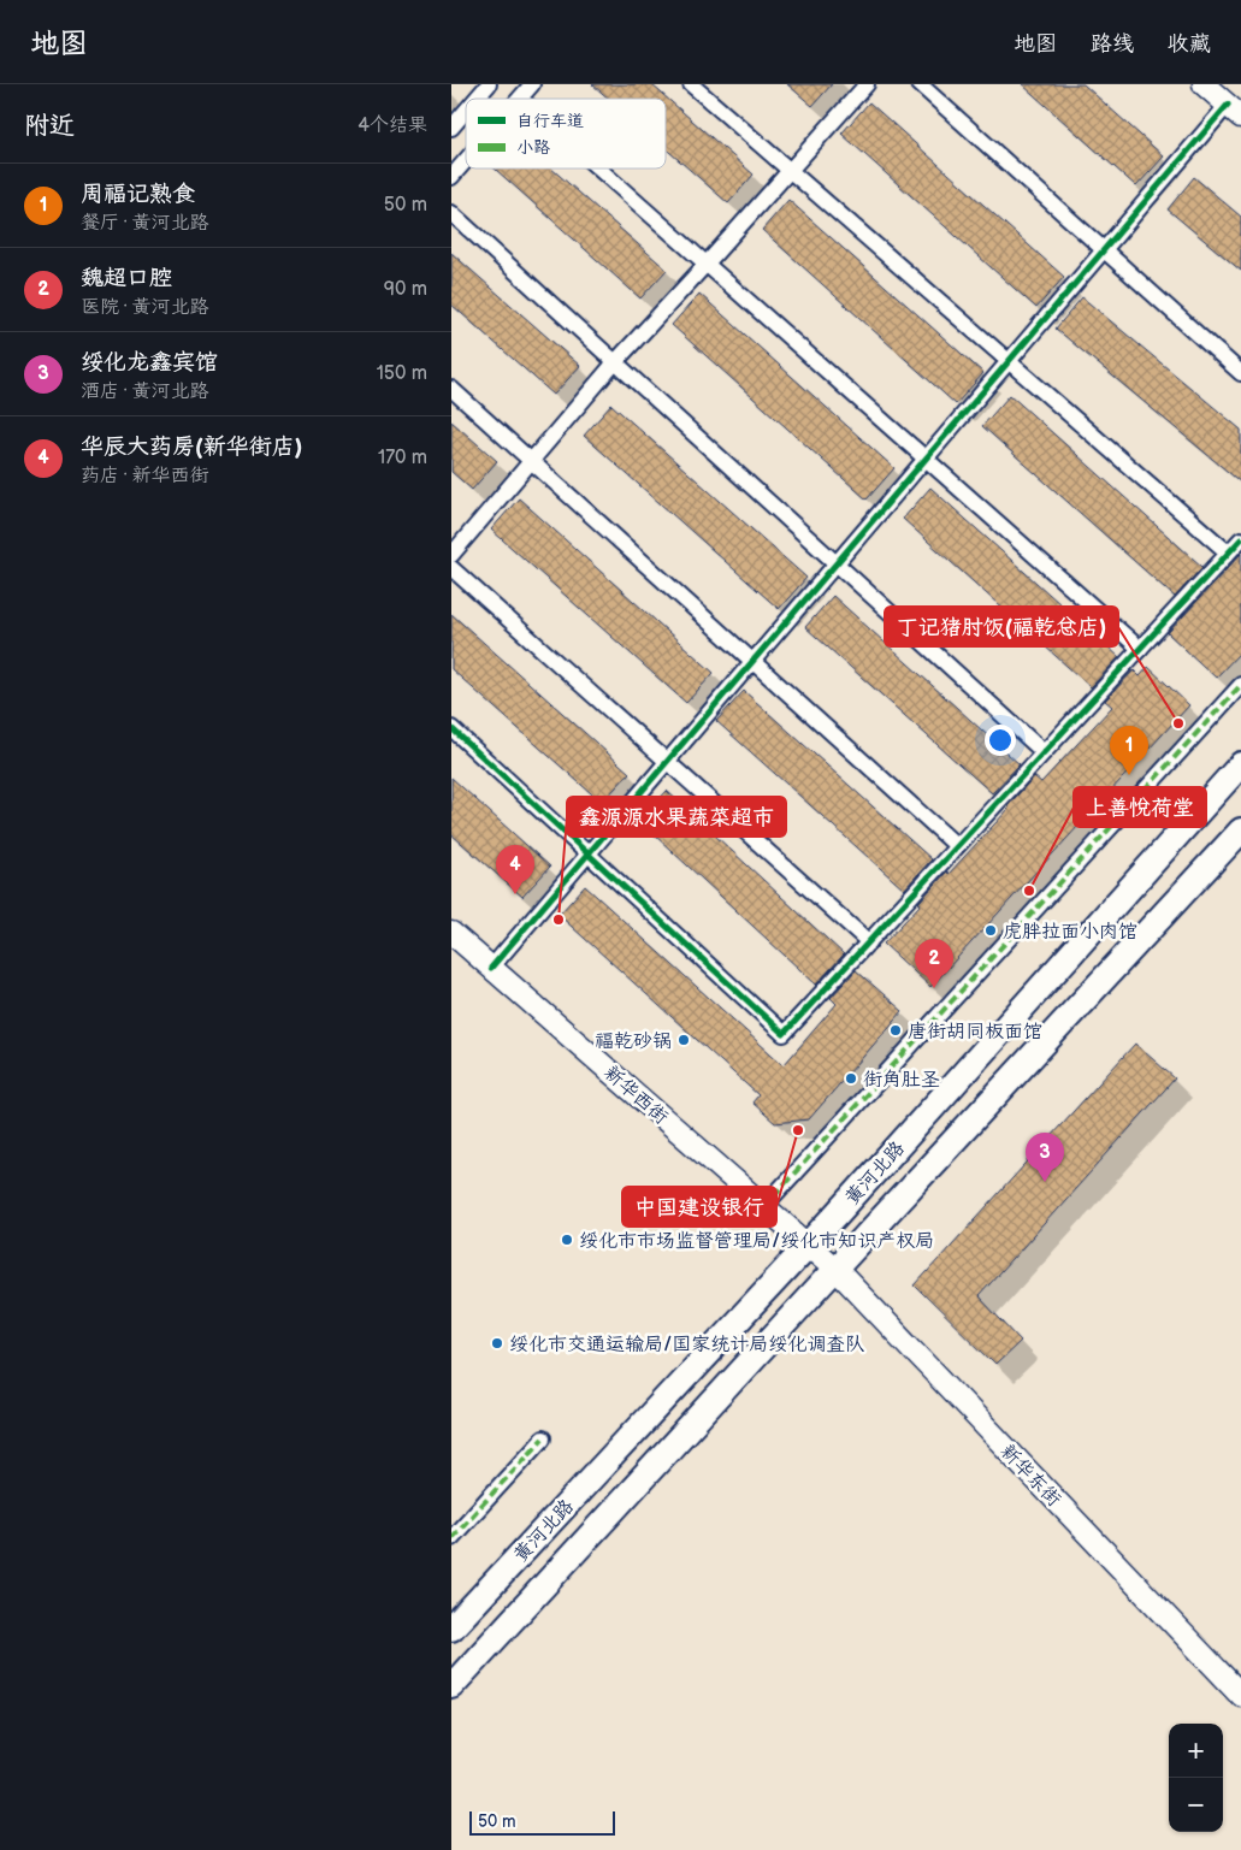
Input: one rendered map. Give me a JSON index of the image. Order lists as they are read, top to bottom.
{
  "streets": {
    "main road": ["新华西街", "黄河北路", "新华东街"]
  },
  "crossings": [
    ["新华西街", "黄河北路"],
    ["新华西街", "新华东街"],
    ["黄河北路", "新华东街"]
  ],
  "places": [
    "丁记猪肘饭(福乾总店)",
    "上善悦荷堂",
    "鑫源源水果蔬菜超市",
    "虎胖拉面小肉馆",
    "唐街胡同板面馆",
    "福乾砂锅",
    "街角肚圣",
    "中国建设银行",
    "绥化市市场监督管理局/绥化市知识产权局",
    "绥化市交通运输局/国家统计局绥化调查队"
  ],
  "legend": ["自行车道", "小路"],
  "scale_bar": "50 m",
  "page": {
    "header": "地图",
    "nav": ["地图", "路线", "收藏"],
    "heading": ["附近", "4个结果"],
    "list": [
      {
        "mark": "1",
        "name": "周福记熟食",
        "note": "餐厅 · 黄河北路",
        "value": "50 m"
      },
      {
        "mark": "2",
        "name": "魏超口腔",
        "note": "医院 · 黄河北路",
        "value": "90 m"
      },
      {
        "mark": "3",
        "name": "绥化龙鑫宾馆",
        "note": "酒店 · 黄河北路",
        "value": "150 m"
      },
      {
        "mark": "4",
        "name": "华辰大药房(新华街店)",
        "note": "药店 · 新华西街",
        "value": "170 m"
      }
    ],
    "pins": [
      "1",
      "4",
      "2",
      "3"
    ],
    "map_buttons": ["+", "−"],
    "scale": "50 m"
  }
}
